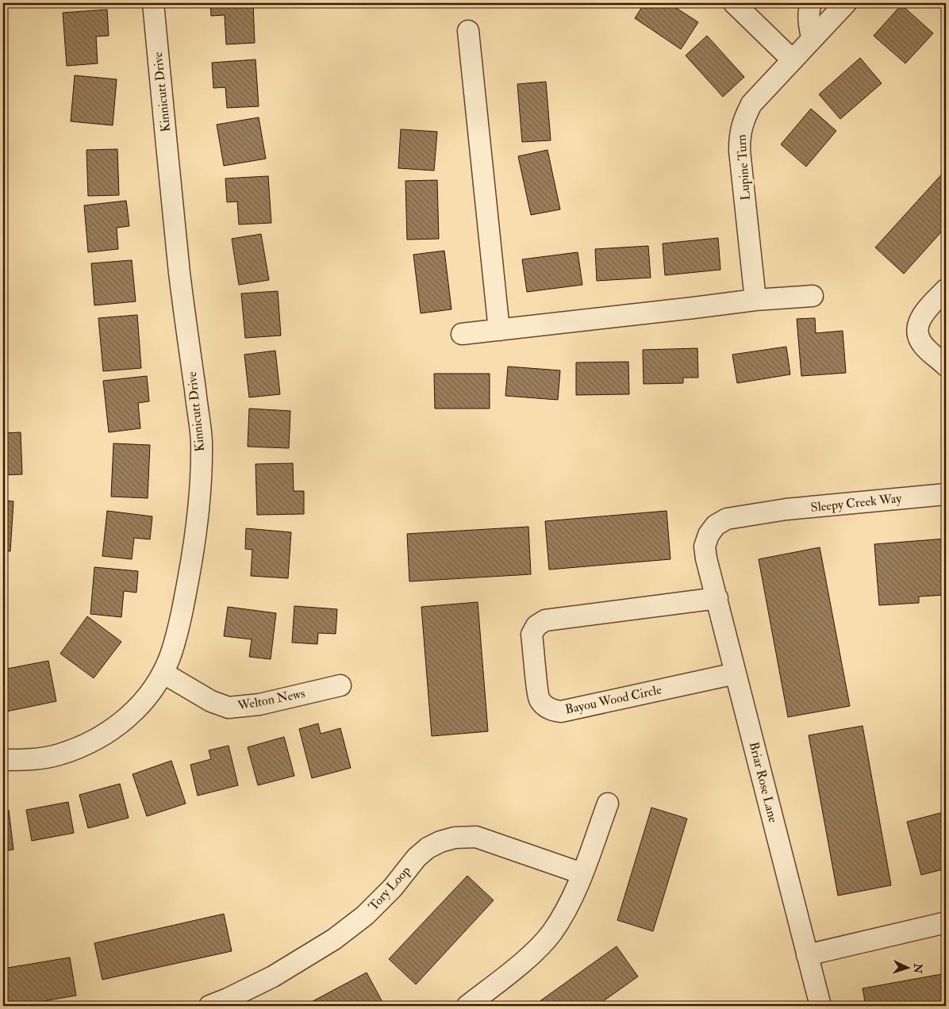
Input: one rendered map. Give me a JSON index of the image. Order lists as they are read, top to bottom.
{
  "streets": {
    "street": [
      "Kinnicutt Drive",
      "Lupine Turn",
      "Sleepy Creek Way",
      "Welton News",
      "Bayou Wood Circle",
      "Briar Rose Lane",
      "Tory Loop"
    ]
  },
  "crossings": [
    ["Kinnicutt Drive", "Welton News"],
    ["Sleepy Creek Way", "Briar Rose Lane"],
    ["Bayou Wood Circle", "Briar Rose Lane"]
  ],
  "north": "right"
}
